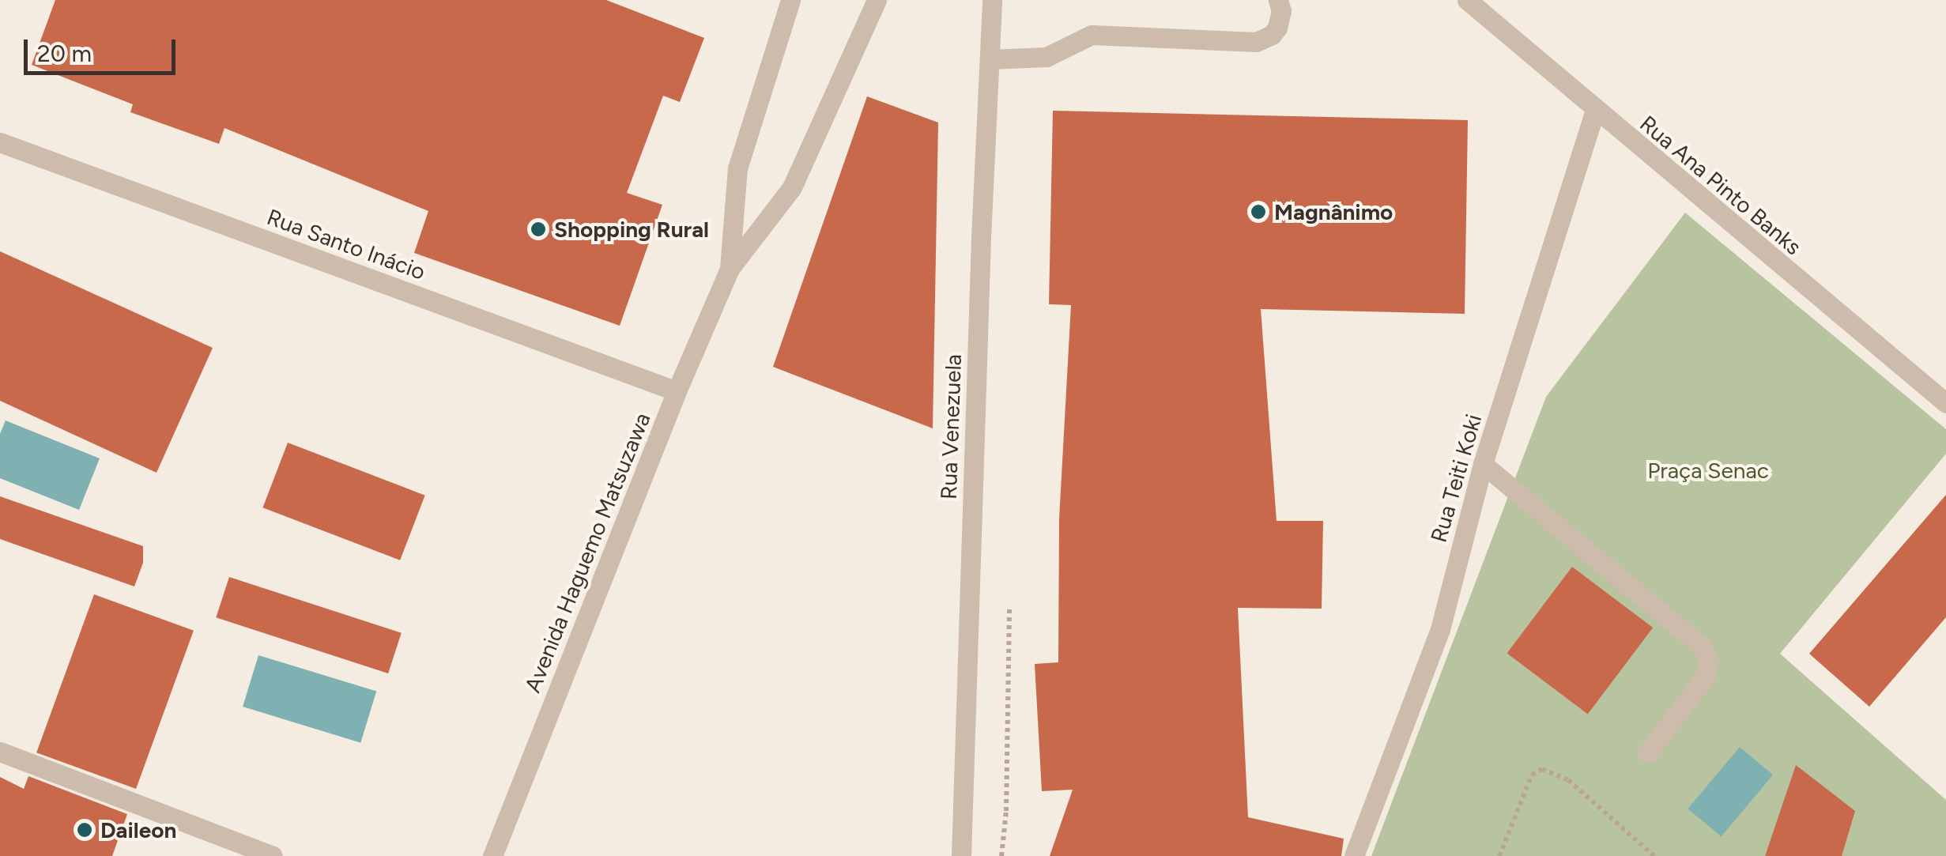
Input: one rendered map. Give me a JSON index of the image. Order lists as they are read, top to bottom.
{
  "streets": {
    "street": [
      "Rua Ana Pinto Banks",
      "Rua Santo Inácio",
      "Rua Venezuela",
      "Rua Teiti Koki",
      "Avenida Haguemo Matsuzawa"
    ]
  },
  "crossings": [
    ["Rua Ana Pinto Banks", "Rua Teiti Koki"],
    ["Rua Santo Inácio", "Avenida Haguemo Matsuzawa"]
  ],
  "parks": ["Praça Senac"],
  "places": ["Magnânimo", "Shopping Rural", "Daileon"],
  "scale_bar": "20 m"
}
